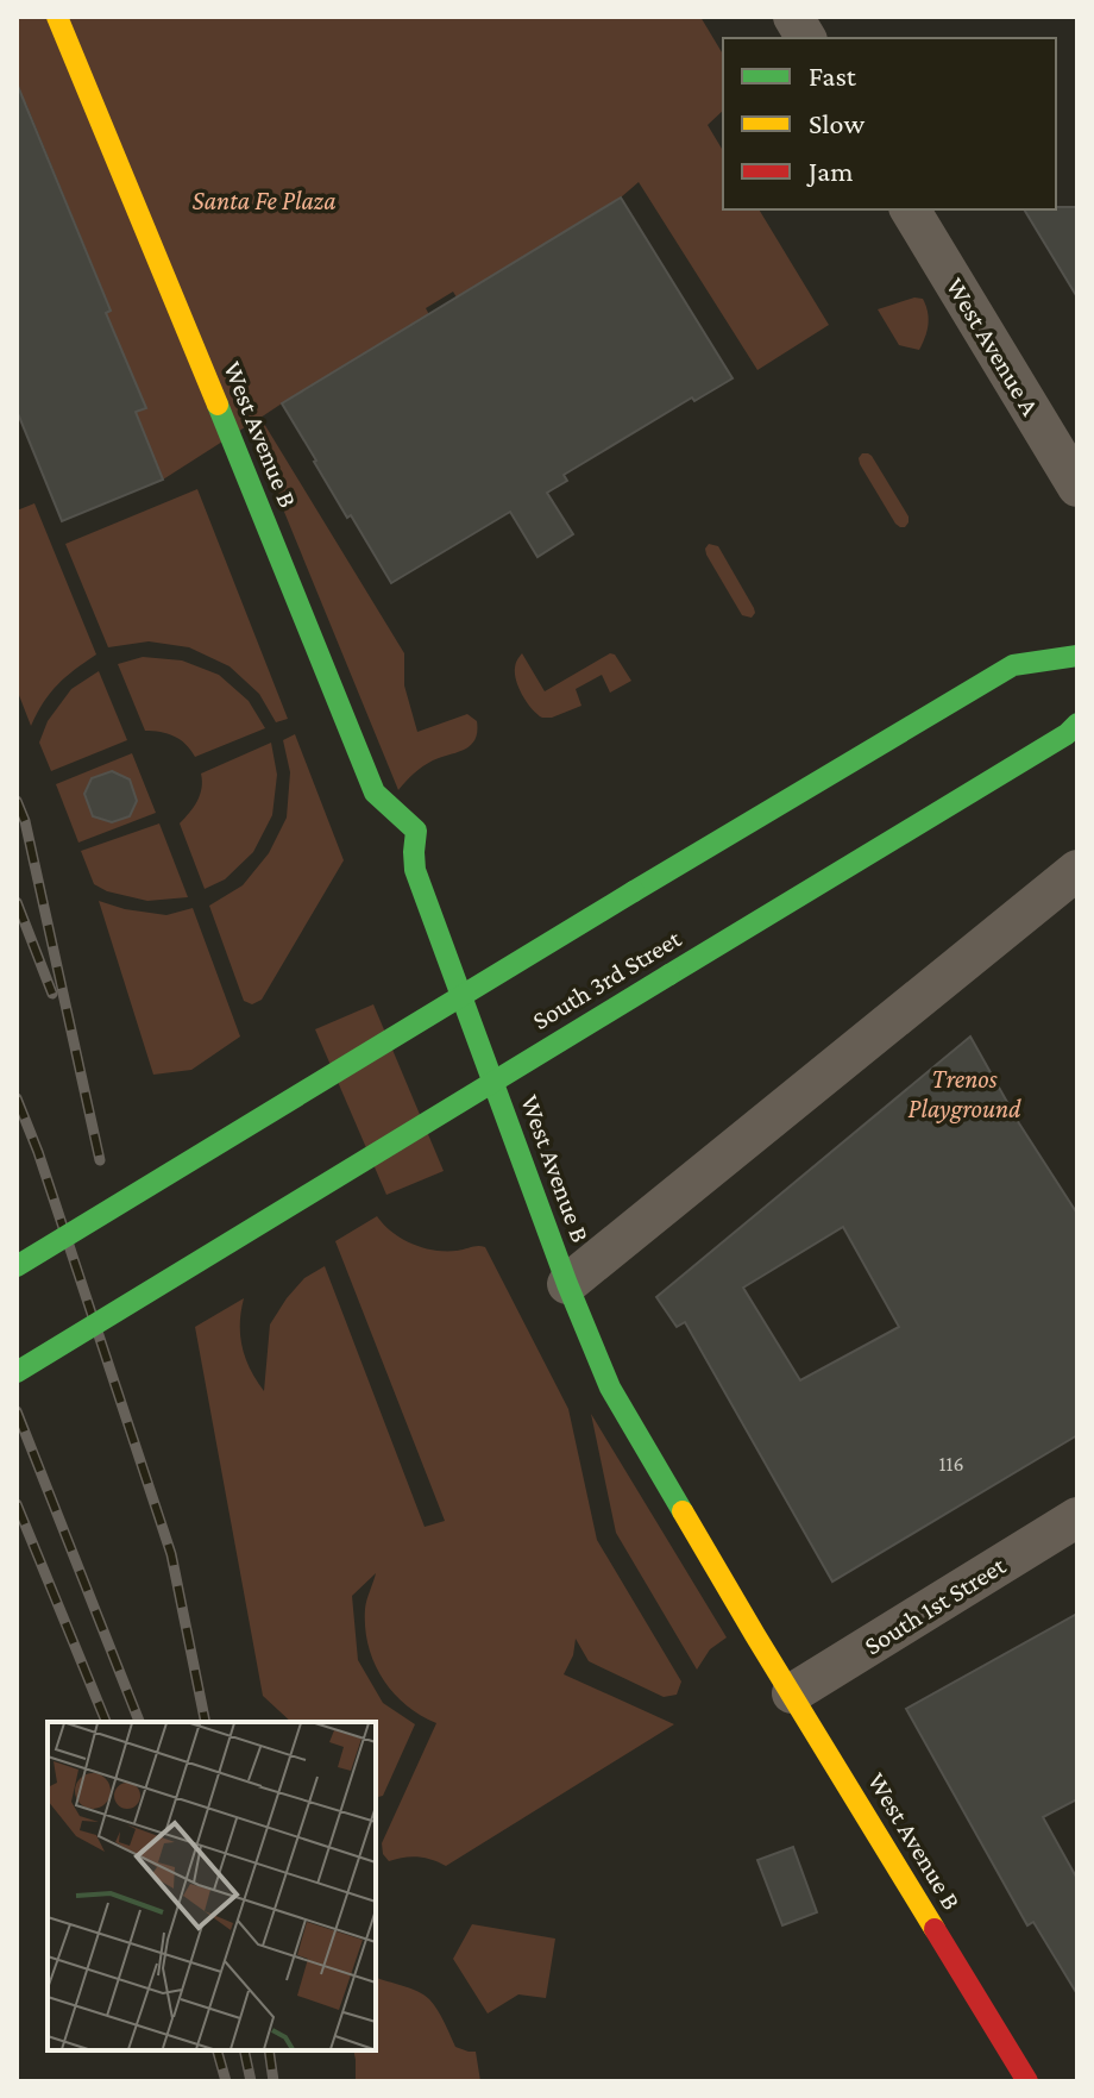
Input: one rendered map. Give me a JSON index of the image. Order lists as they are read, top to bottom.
{
  "streets": {
    "main road": ["West Avenue B", "South 3rd Street"],
    "street": ["West Avenue A", "South 1st Street"]
  },
  "crossings": [
    ["West Avenue B", "South 1st Street"]
  ],
  "parks": ["Santa Fe Plaza", "Trenos Playground"],
  "house_numbers": ["116"],
  "legend": ["Fast", "Slow", "Jam"]
}
